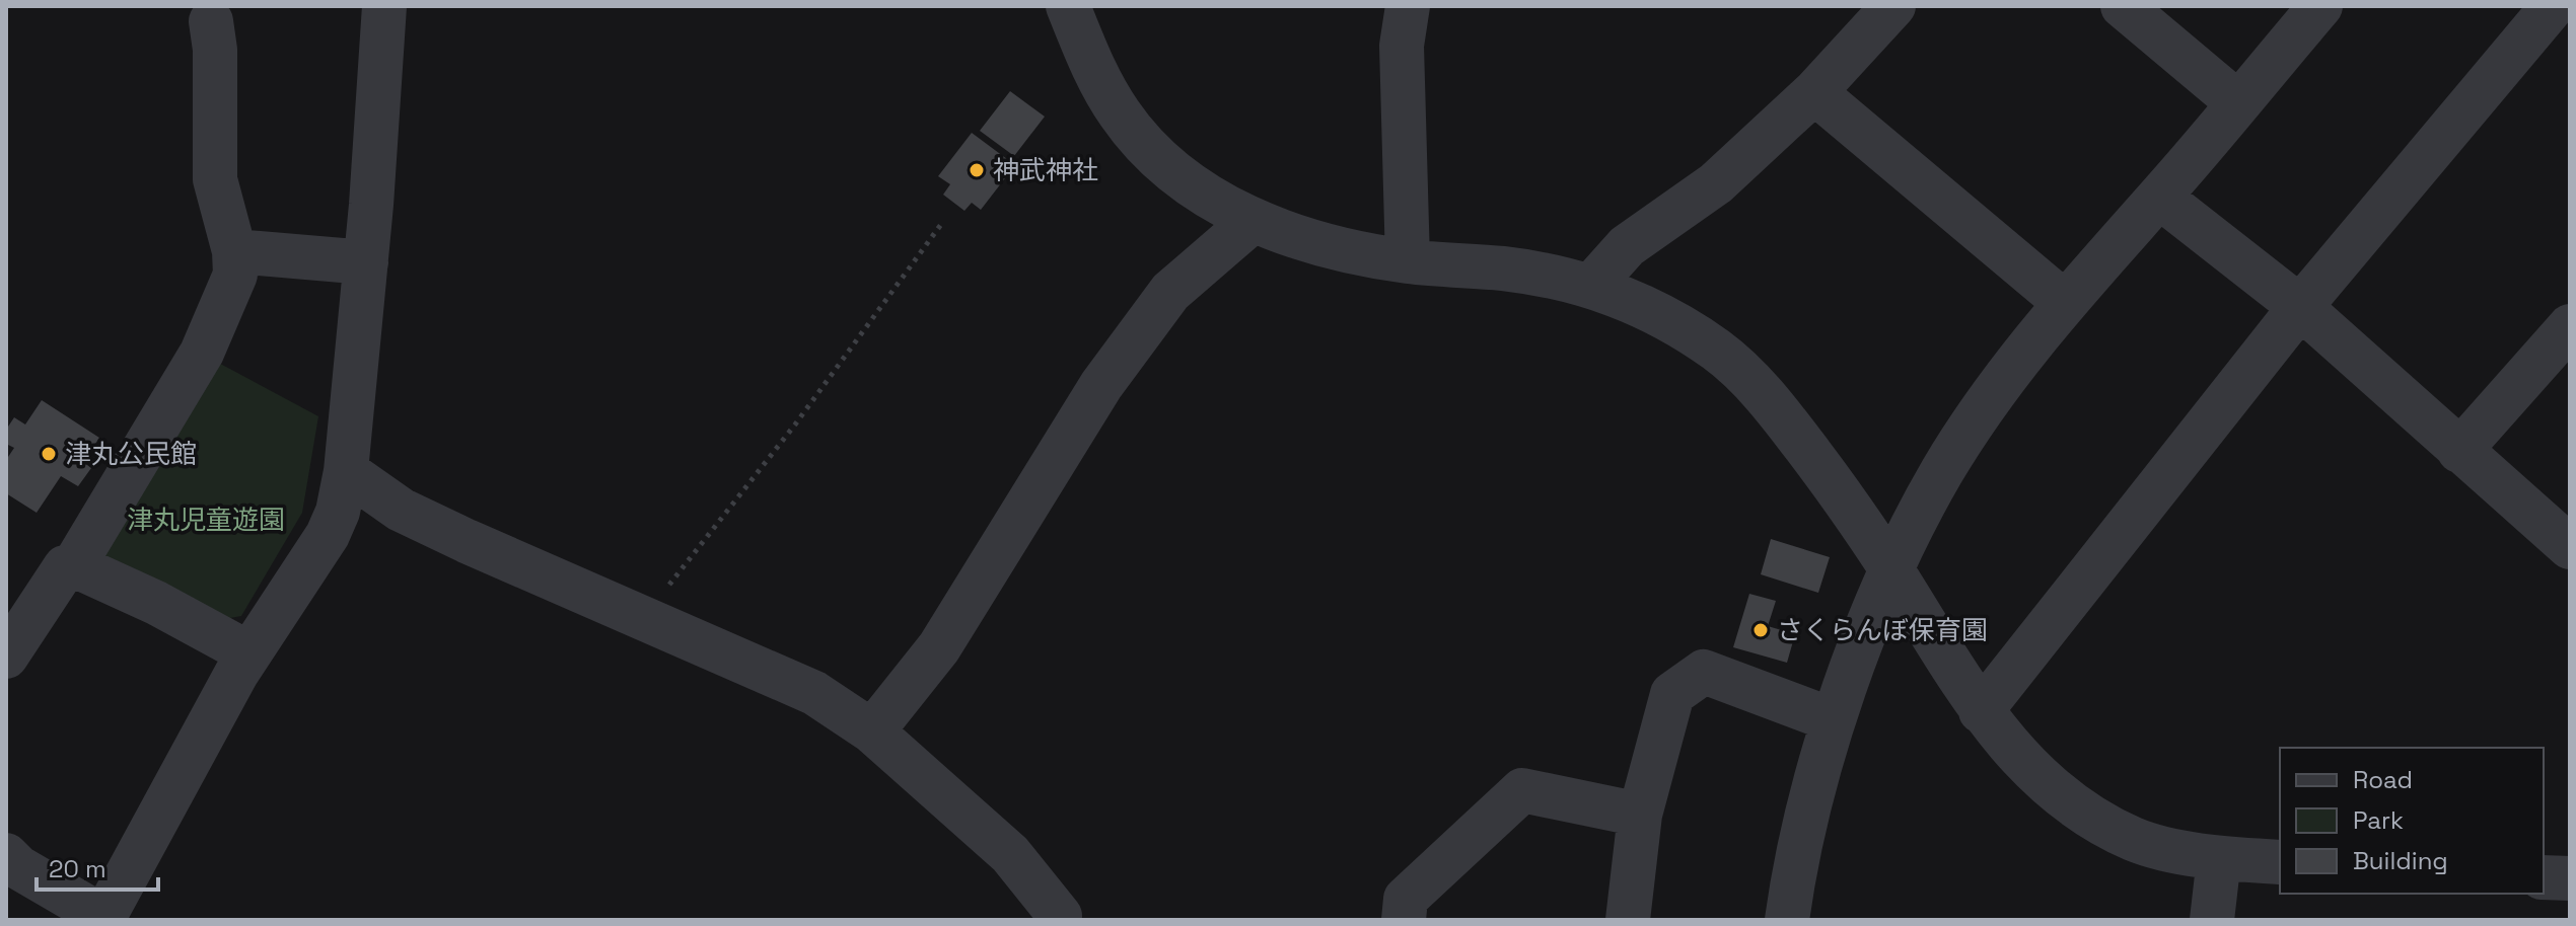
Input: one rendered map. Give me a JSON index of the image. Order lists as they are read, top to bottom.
{
  "parks": ["津丸児童遊園"],
  "places": ["神武神社", "津丸公民館", "さくらんぼ保育園"],
  "legend": ["Road", "Park", "Building"],
  "scale_bar": "20 m"
}
